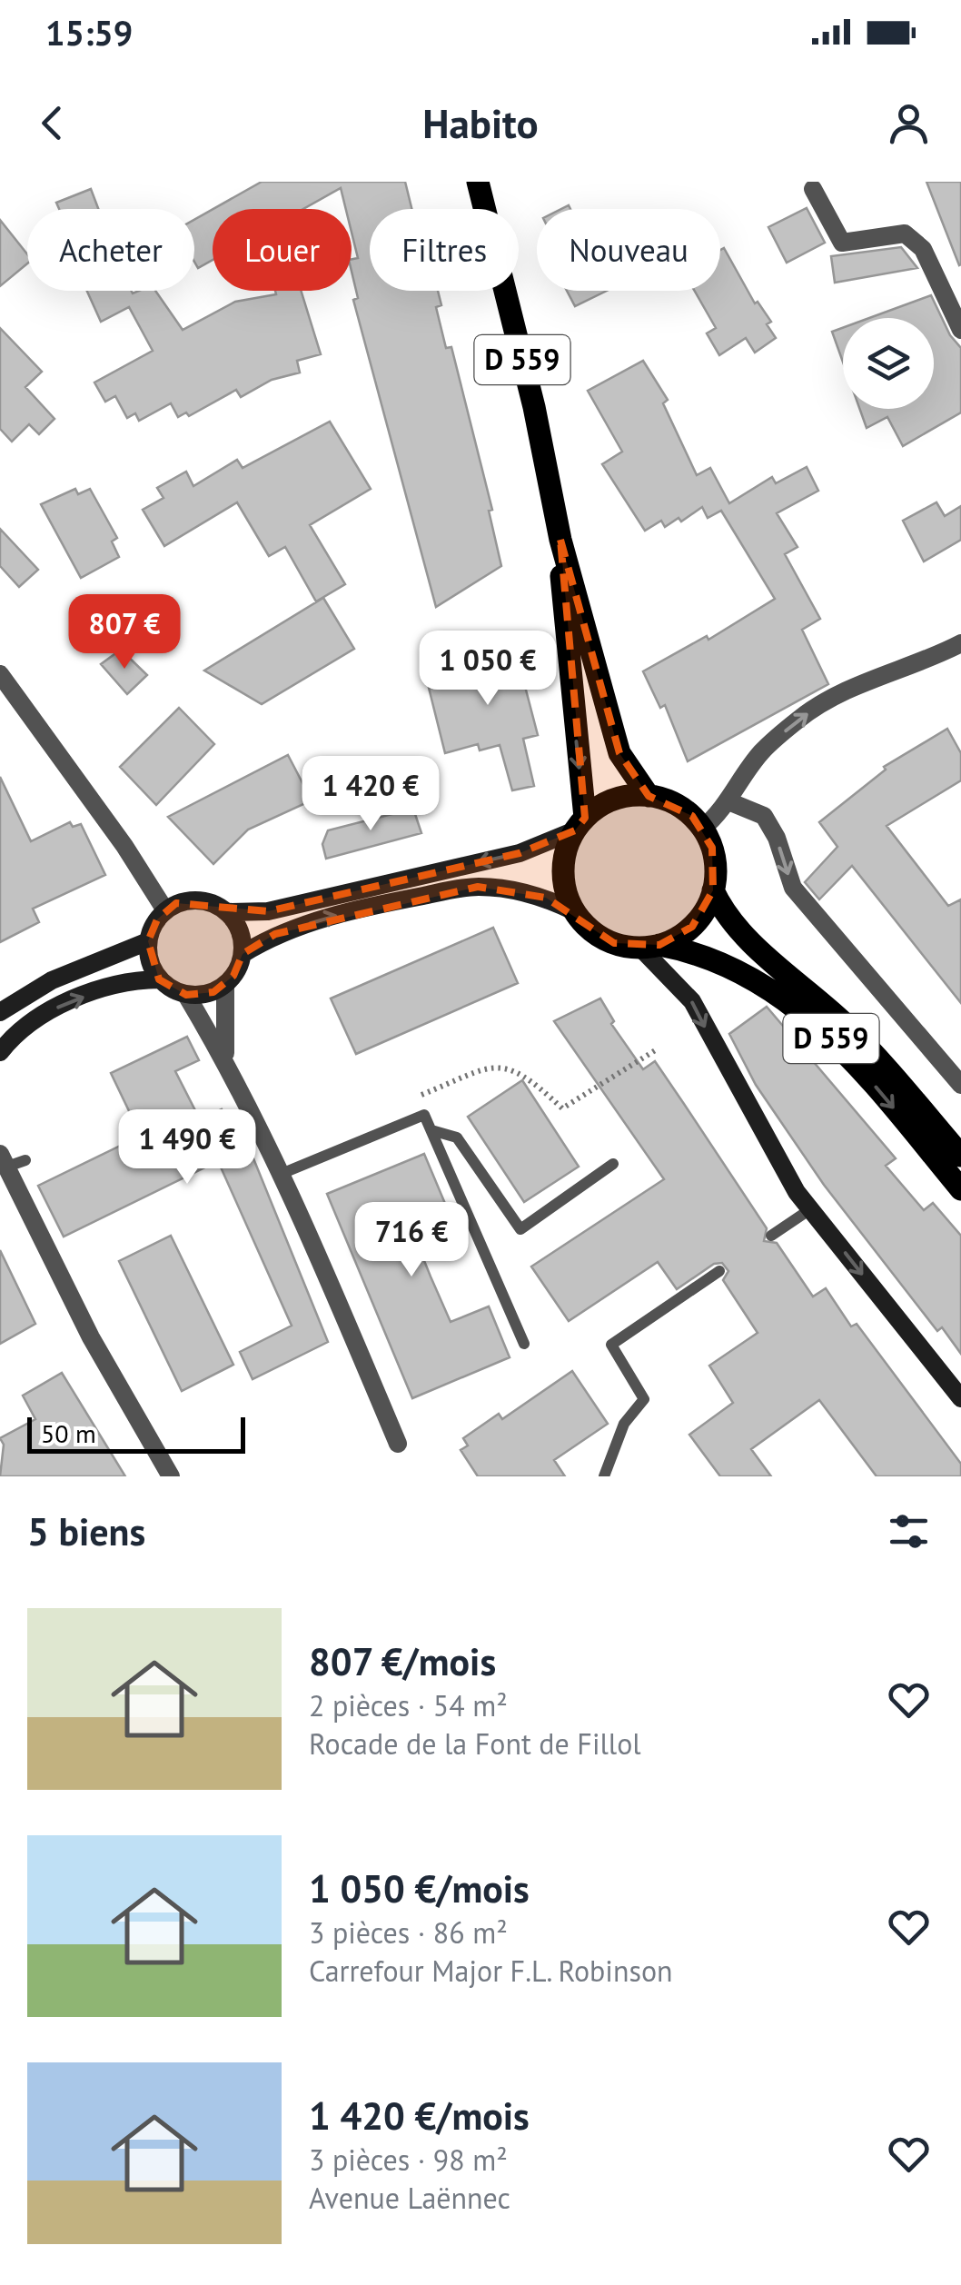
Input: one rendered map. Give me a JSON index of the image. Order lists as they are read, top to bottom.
{
  "streets": {
    "main road": ["D 559"]
  },
  "scale_bar": "50 m",
  "page": {
    "status": "15:59",
    "header": "Habito",
    "chip": [
      "Acheter",
      "Louer",
      "Filtres",
      "Nouveau"
    ],
    "price": [
      "807 €",
      "1 050 €",
      "1 420 €",
      "1 490 €",
      "716 €"
    ],
    "scale": "50 m",
    "heading": "5 biens",
    "list": [
      {
        "name": "807 €/mois",
        "note": "2 pièces · 54 m² · Rocade de la Font de Fillol"
      },
      {
        "name": "1 050 €/mois",
        "note": "3 pièces · 86 m² · Carrefour Major F.L. Robinson"
      },
      {
        "name": "1 420 €/mois",
        "note": "3 pièces · 98 m² · Avenue Laënnec"
      }
    ]
  }
}
